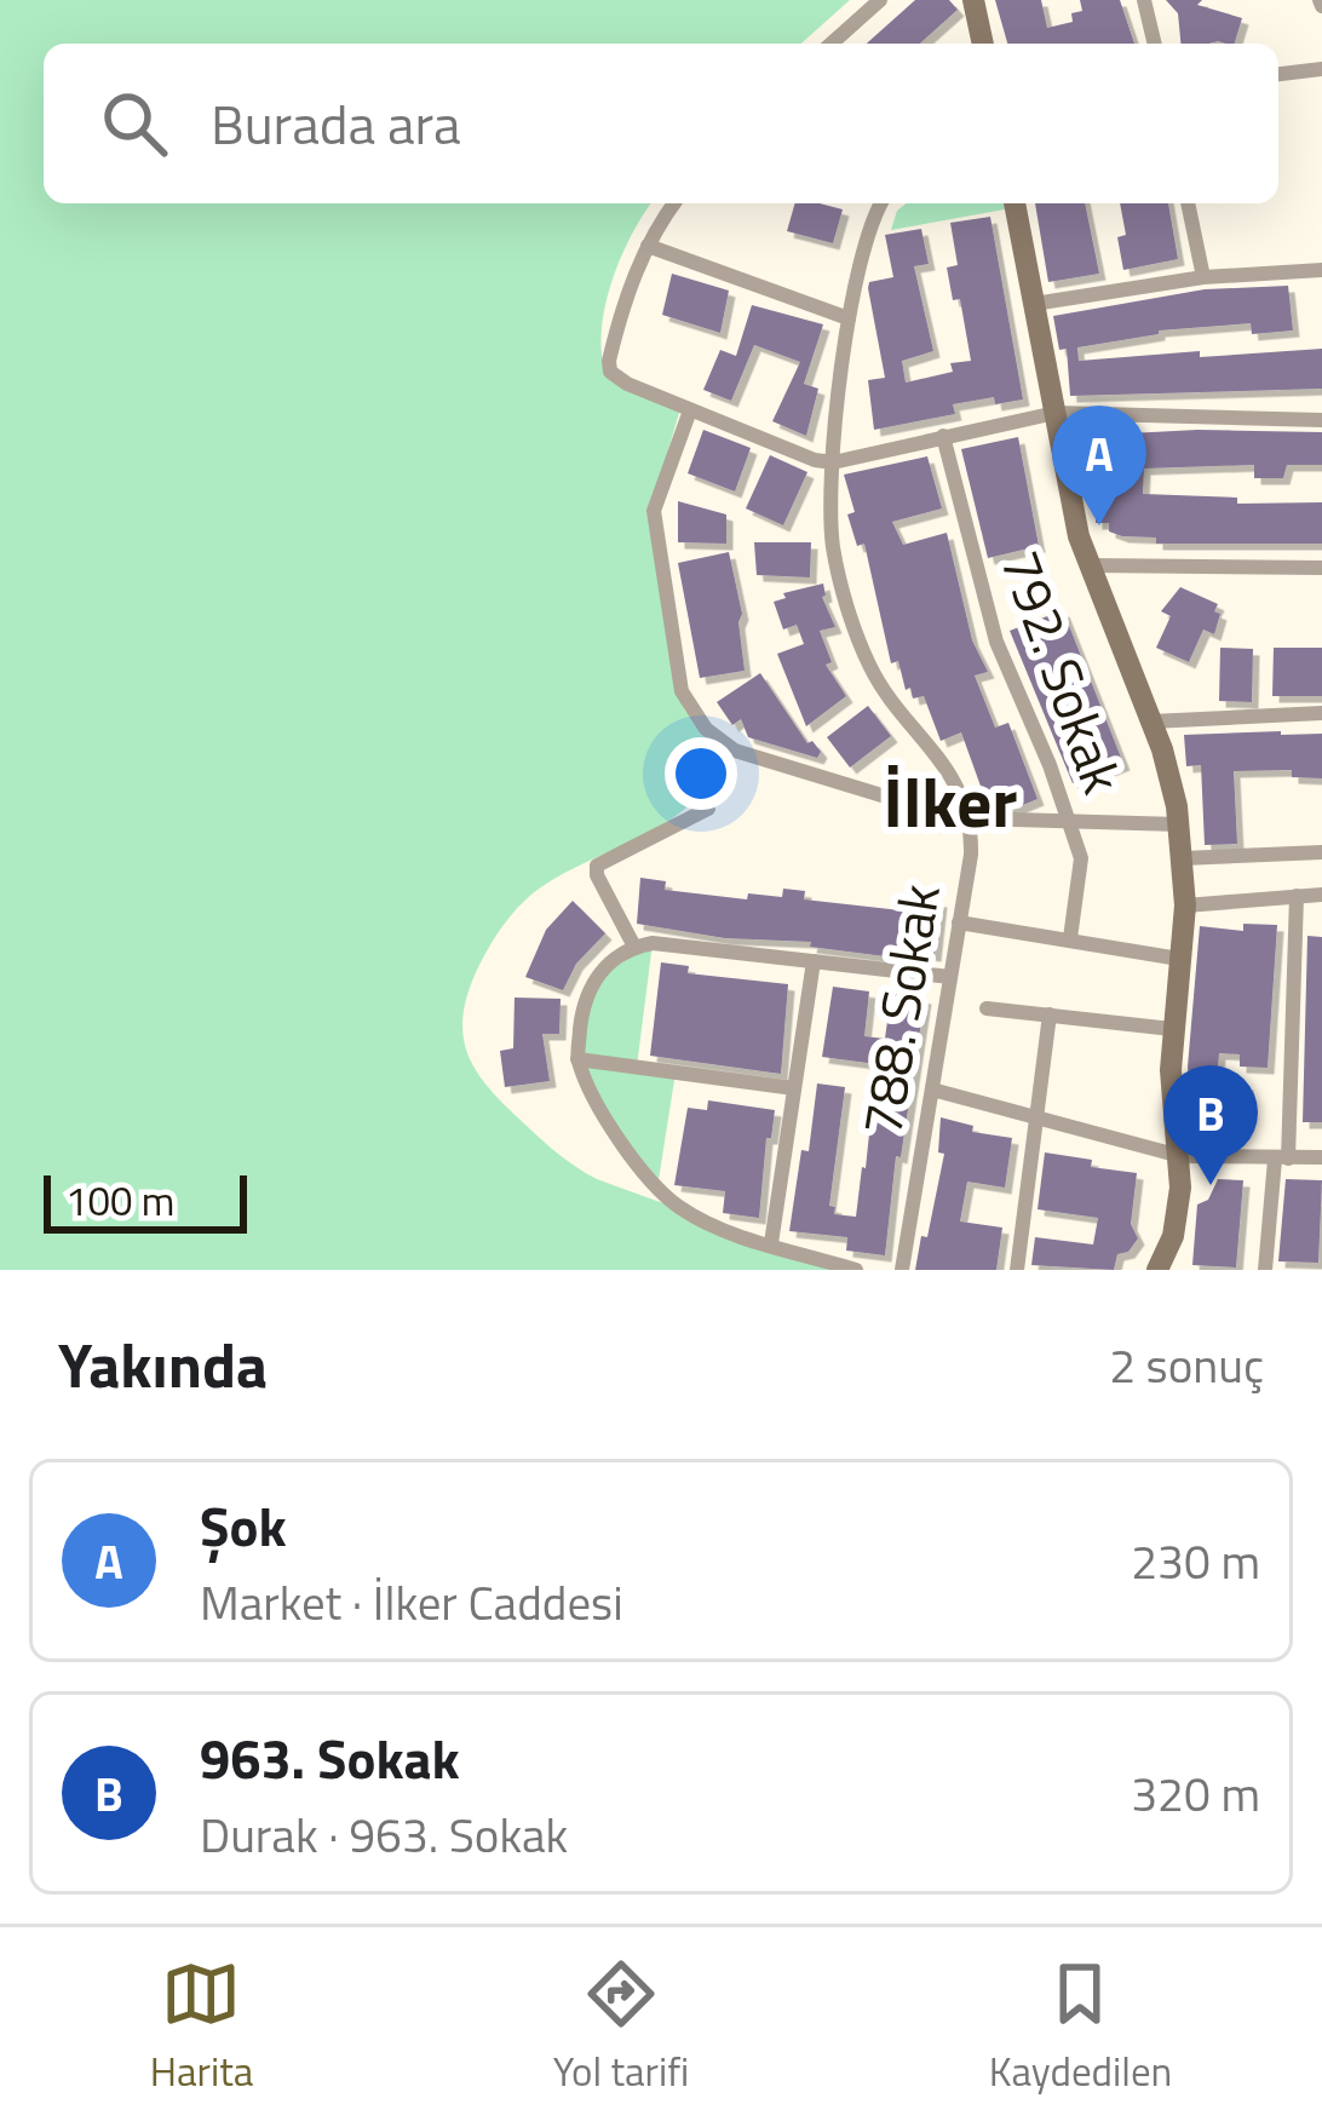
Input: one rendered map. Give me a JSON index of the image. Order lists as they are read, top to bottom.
{
  "streets": {
    "street": ["792. Sokak", "788. Sokak"]
  },
  "districts": ["İlker"],
  "scale_bar": "100 m",
  "page": {
    "search": "Burada ara",
    "pins": ["A", "B"],
    "scale": "100 m",
    "heading": ["Yakında", "2 sonuç"],
    "list": [
      {
        "mark": "A",
        "name": "Şok",
        "note": "Market · İlker Caddesi",
        "value": "230 m"
      },
      {
        "mark": "B",
        "name": "963. Sokak",
        "note": "Durak · 963. Sokak",
        "value": "320 m"
      }
    ],
    "nav": ["Harita", "Yol tarifi", "Kaydedilen"]
  }
}
